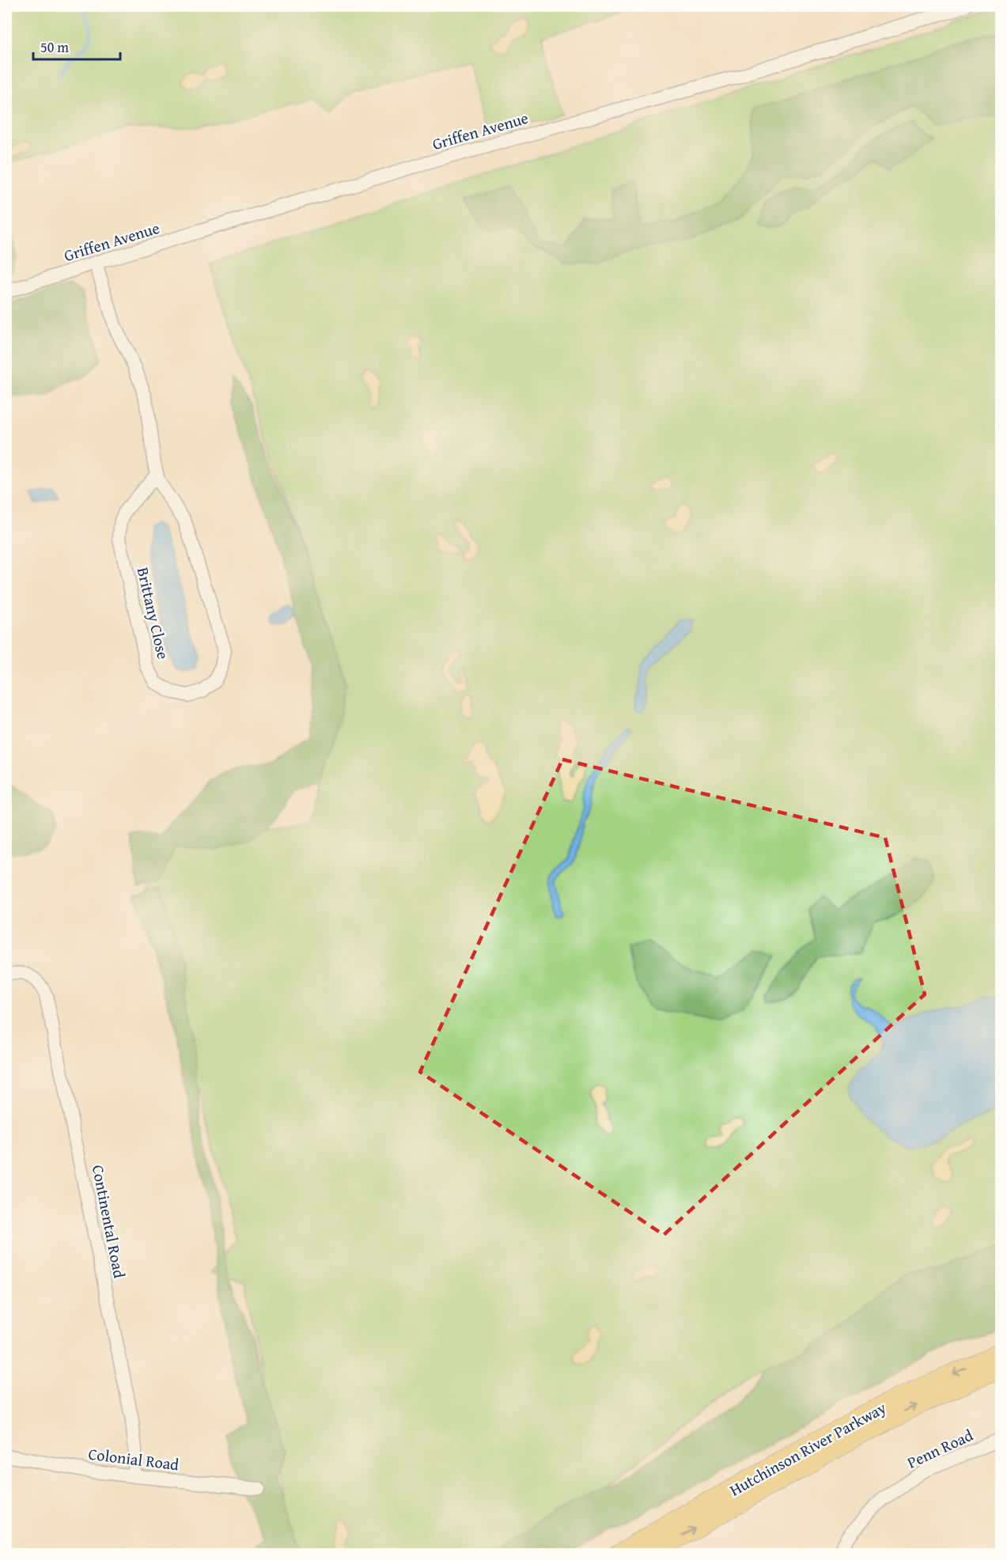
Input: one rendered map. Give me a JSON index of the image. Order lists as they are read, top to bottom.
{
  "streets": {
    "highway": ["Hutchinson River Parkway"],
    "street": [
      "Griffen Avenue",
      "Brittany Close",
      "Continental Road",
      "Penn Road",
      "Colonial Road"
    ]
  },
  "crossings": [
    ["Griffen Avenue", "Brittany Close"],
    ["Continental Road", "Colonial Road"]
  ],
  "scale_bar": "50 m"
}
